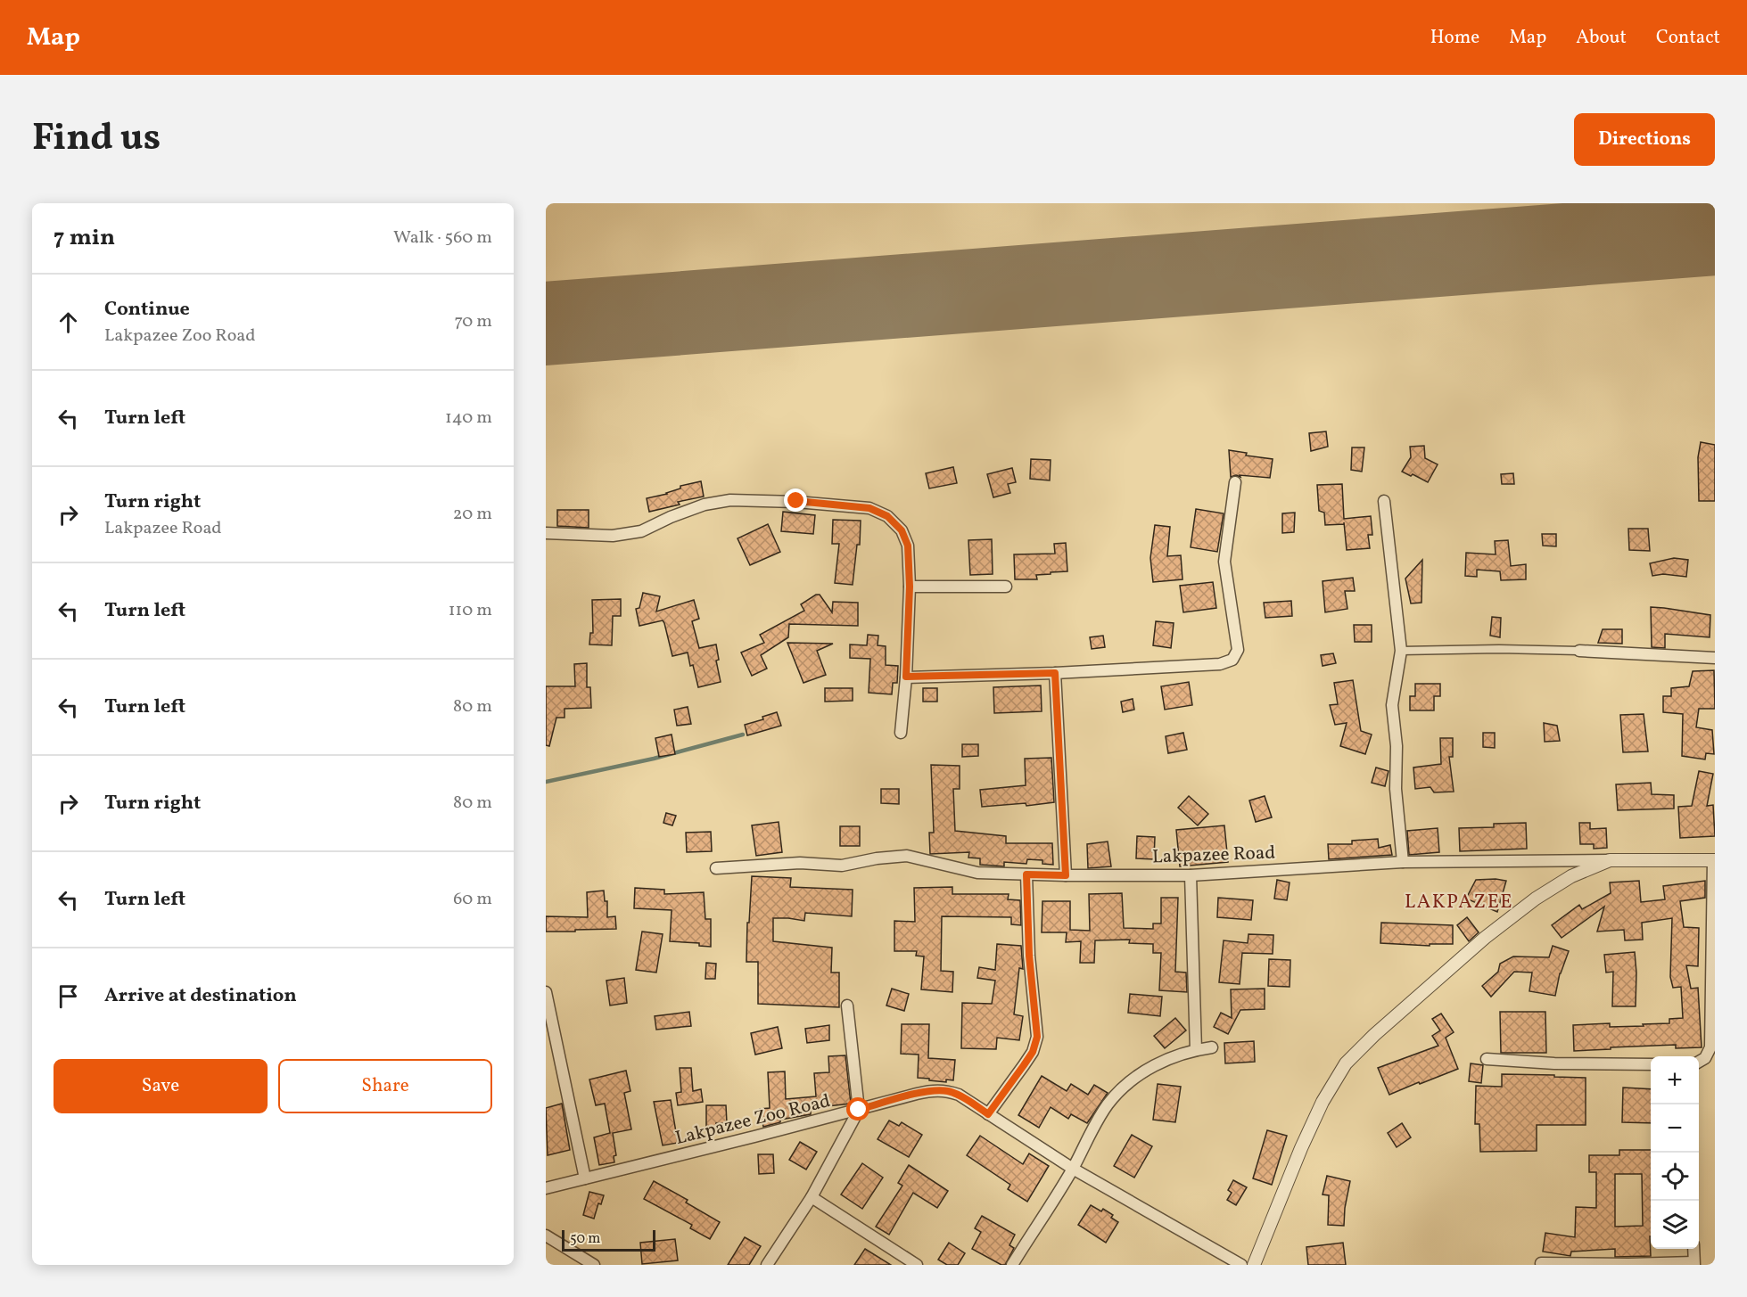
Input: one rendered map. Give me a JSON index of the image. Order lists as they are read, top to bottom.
{
  "streets": {
    "street": ["Lakpazee Road", "Lakpazee Zoo Road"]
  },
  "districts": ["LAKPAZEE"],
  "scale_bar": "50 m",
  "page": {
    "header": "Map",
    "nav": [
      "Home",
      "Map",
      "About",
      "Contact"
    ],
    "title": "Find us",
    "buttons": [
      "Directions",
      ["Save", "Share"]
    ],
    "heading": ["7 min", "Walk · 560 m"],
    "list": [
      ["Continue", "Lakpazee Zoo Road", "70 m"],
      ["Turn left", "140 m"],
      ["Turn right", "Lakpazee Road", "20 m"],
      ["Turn left", "110 m"],
      ["Turn left", "80 m"],
      ["Turn right", "80 m"],
      ["Turn left", "60 m"],
      "Arrive at destination"
    ],
    "map_buttons": ["+", "−"],
    "scale": "50 m"
  }
}
